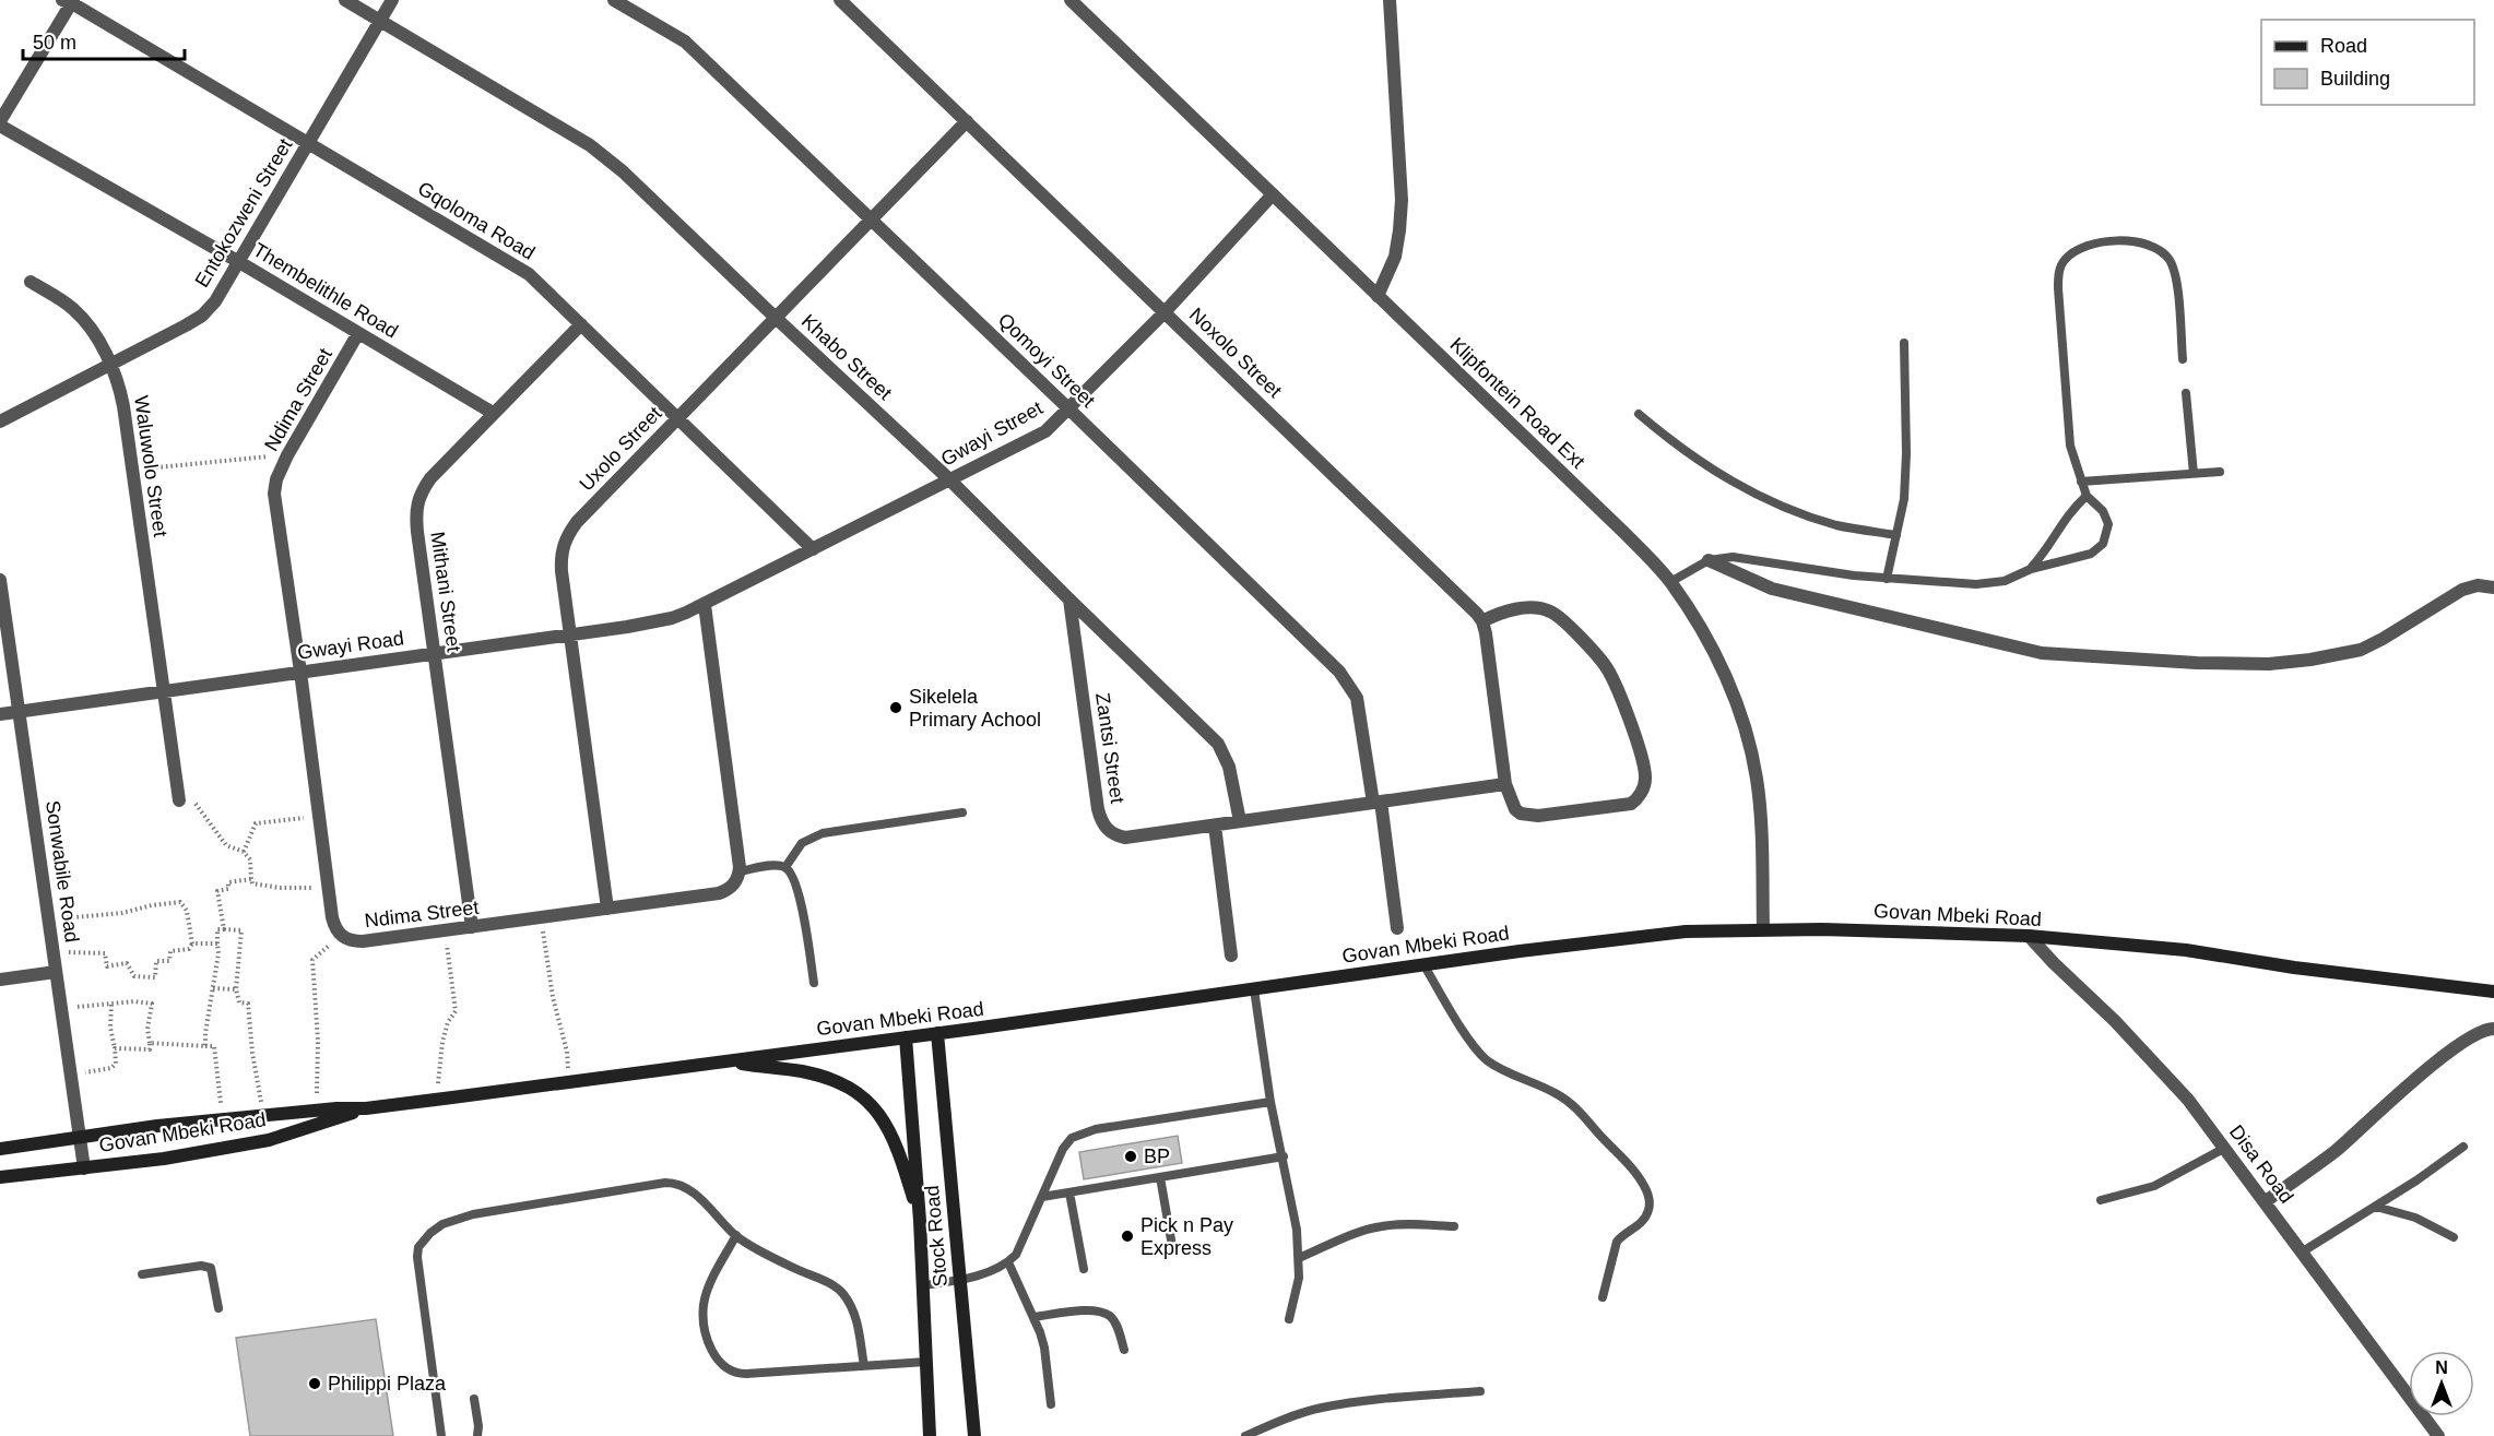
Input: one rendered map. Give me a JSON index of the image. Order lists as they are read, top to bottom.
{
  "streets": {
    "main road": ["Govan Mbeki Road", "Stock Road"],
    "street": [
      "Entokozweni Street",
      "Gqoloma Road",
      "Thembelithle Road",
      "Noxolo Street",
      "Khabo Street",
      "Qomoyi Street",
      "Ndima Street",
      "Klipfontein Road Ext",
      "Gwayi Street",
      "Uxolo Street",
      "Waluwolo Street",
      "Mithani Street",
      "Gwayi Road",
      "Zantsi Street",
      "Sonwabile Road",
      "Disa Road"
    ]
  },
  "crossings": [
    ["Entokozweni Street", "Gqoloma Road"],
    ["Entokozweni Street", "Thembelithle Road"],
    ["Entokozweni Street", "Khabo Street"],
    ["Entokozweni Street", "Waluwolo Street"],
    ["Gqoloma Road", "Gwayi Street"],
    ["Gqoloma Road", "Uxolo Street"],
    ["Gqoloma Road", "Mithani Street"],
    ["Thembelithle Road", "Ndima Street"],
    ["Thembelithle Road", "Mithani Street"],
    ["Noxolo Street", "Gwayi Street"],
    ["Noxolo Street", "Uxolo Street"],
    ["Khabo Street", "Gwayi Street"],
    ["Khabo Street", "Uxolo Street"],
    ["Khabo Street", "Zantsi Street"],
    ["Qomoyi Street", "Gwayi Street"],
    ["Qomoyi Street", "Uxolo Street"],
    ["Qomoyi Street", "Zantsi Street"],
    ["Ndima Street", "Uxolo Street"],
    ["Ndima Street", "Mithani Street"],
    ["Ndima Street", "Gwayi Road"],
    ["Klipfontein Road Ext", "Gwayi Street"],
    ["Klipfontein Road Ext", "Govan Mbeki Road"],
    ["Gwayi Street", "Gwayi Road"],
    ["Uxolo Street", "Gwayi Road"],
    ["Waluwolo Street", "Gwayi Road"],
    ["Mithani Street", "Gwayi Road"],
    ["Gwayi Road", "Sonwabile Road"],
    ["Sonwabile Road", "Govan Mbeki Road"],
    ["Govan Mbeki Road", "Disa Road"],
    ["Govan Mbeki Road", "Stock Road"]
  ],
  "places": [
    "Sikelela Primary Achool",
    "BP",
    "Pick n Pay Express",
    "Philippi Plaza"
  ],
  "legend": ["Road", "Building"],
  "scale_bar": "50 m",
  "north": "top"
}
